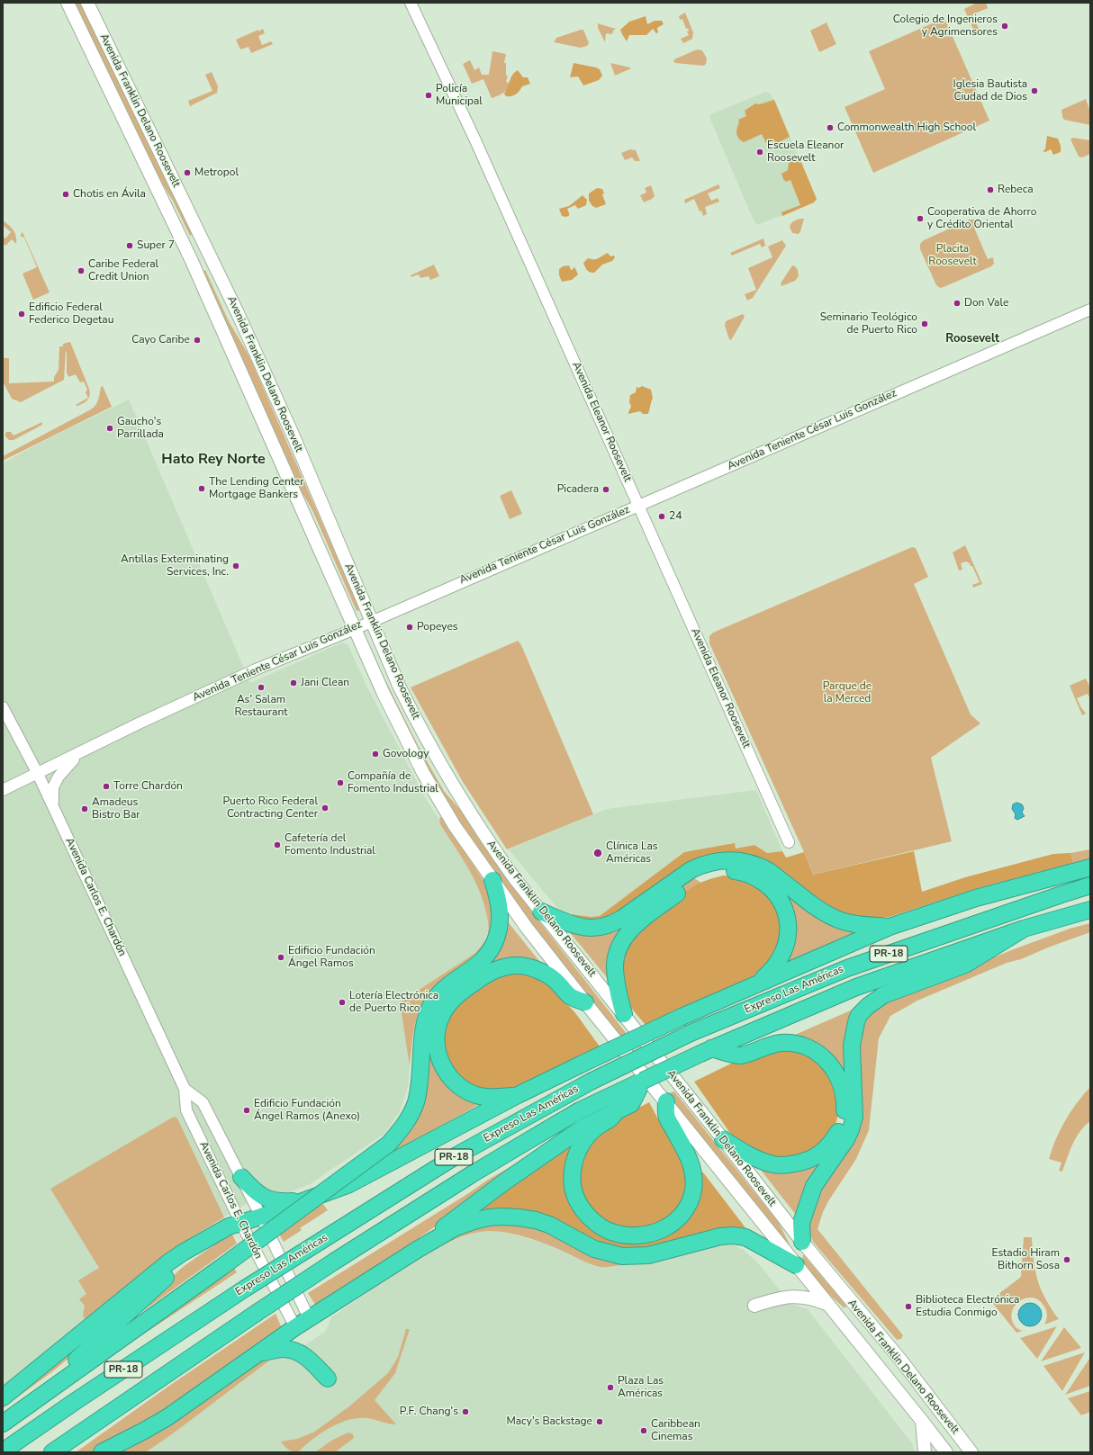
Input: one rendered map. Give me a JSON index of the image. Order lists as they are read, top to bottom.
{
  "streets": {
    "highway": ["PR-18", "Expreso Las Américas"],
    "main road": ["Avenida Franklin Delano Roosevelt"],
    "street": ["Avenida Eleanor Roosevelt", "Avenida Teniente César Luis González", "Avenida Carlos E. Chardón"]
  },
  "crossings": [
    ["Avenida Franklin Delano Roosevelt", "Avenida Teniente César Luis González"],
    ["Avenida Eleanor Roosevelt", "Avenida Teniente César Luis González"],
    ["Avenida Teniente César Luis González", "Avenida Carlos E. Chardón"]
  ],
  "districts": ["Roosevelt", "Hato Rey Norte"],
  "parks": ["Placita Roosevelt", "Parque de la Merced"],
  "places": [
    "Colegio de Ingenieros y Agrimensores",
    "Iglesia Bautista Ciudad de Dios",
    "Policía Municipal",
    "Commonwealth High School",
    "Escuela Eleanor Roosevelt",
    "Metropol",
    "Rebeca",
    "Chotis en Ávila",
    "Cooperativa de Ahorro y Crédito Oriental",
    "Super 7",
    "Caribe Federal Credit Union",
    "Don Vale",
    "Edificio Federal Federico Degetau",
    "Seminario Teológico de Puerto Rico",
    "Cayo Caribe",
    "Gaucho's Parrillada",
    "The Lending Center Mortgage Bankers",
    "Picadera",
    "24",
    "Antillas Exterminating Services, Inc.",
    "Popeyes",
    "Jani Clean",
    "As' Salam Restaurant",
    "Govology",
    "Compañía de Fomento Industrial",
    "Torre Chardón",
    "Puerto Rico Federal Contracting Center",
    "Amadeus Bistro Bar",
    "Cafetería del Fomento Industrial",
    "Clínica Las Américas",
    "Edificio Fundación Ángel Ramos",
    "Lotería Electrónica de Puerto Rico",
    "Edificio Fundación Ángel Ramos (Anexo)",
    "Estadio Hiram Bithorn Sosa",
    "Biblioteca Electrónica Estudia Conmigo",
    "Plaza Las Américas",
    "P.F. Chang's",
    "Macy's Backstage",
    "Caribbean Cinemas"
  ]
}
